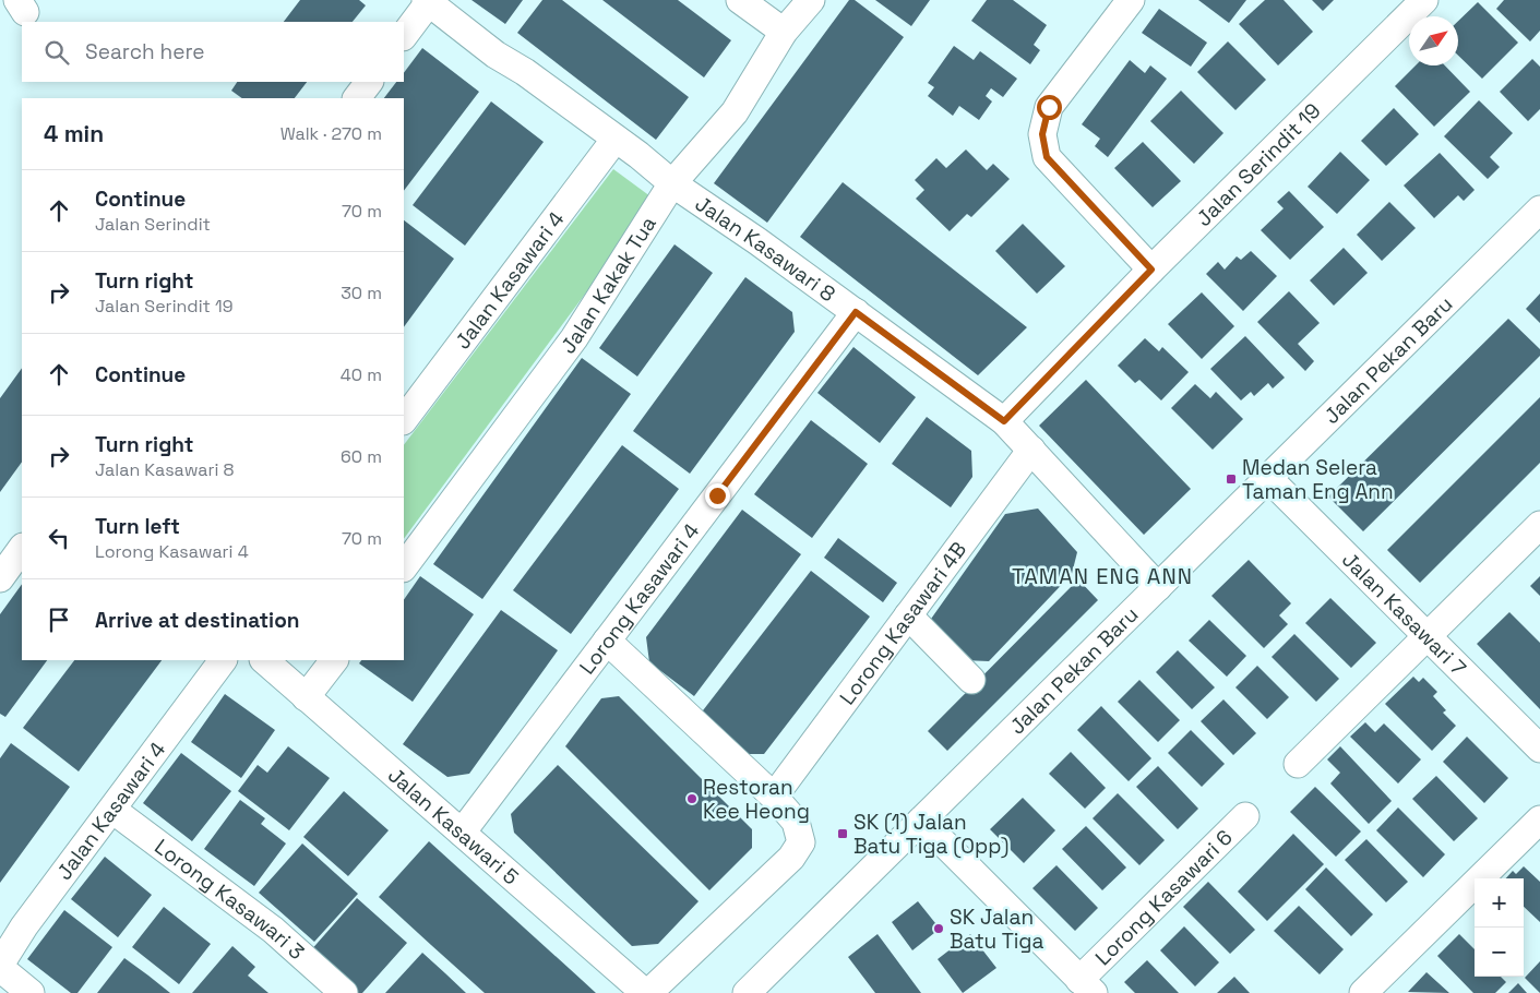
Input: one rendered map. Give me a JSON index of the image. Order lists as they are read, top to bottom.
{
  "streets": {
    "street": [
      "Jalan Serindit 19",
      "Jalan Kasawari 8",
      "Jalan Kasawari 4",
      "Jalan Kakak Tua",
      "Jalan Pekan Baru",
      "Lorong Kasawari 4",
      "Jalan Kasawari 7",
      "Lorong Kasawari 4B",
      "Jalan Kasawari 5",
      "Lorong Kasawari 6",
      "Lorong Kasawari 3"
    ]
  },
  "crossings": [
    ["Jalan Serindit 19", "Jalan Kasawari 8"],
    ["Jalan Kasawari 8", "Jalan Kasawari 4"],
    ["Jalan Kasawari 8", "Jalan Kakak Tua"],
    ["Jalan Kasawari 8", "Jalan Pekan Baru"],
    ["Jalan Kasawari 8", "Lorong Kasawari 4"],
    ["Jalan Kasawari 8", "Lorong Kasawari 4B"],
    ["Jalan Kasawari 4", "Lorong Kasawari 3"],
    ["Jalan Pekan Baru", "Jalan Kasawari 7"],
    ["Lorong Kasawari 4", "Jalan Kasawari 5"]
  ],
  "districts": ["TAMAN ENG ANN"],
  "places": {
    "transit": ["Medan Selera Taman Eng Ann", "SK (1) Jalan Batu Tiga (Opp)"],
    "other": ["Restoran Kee Heong", "SK Jalan Batu Tiga"]
  },
  "north": "top right",
  "page": {
    "search": "Search here",
    "heading": ["4 min", "Walk · 270 m"],
    "list": [
      ["Continue", "Jalan Serindit", "70 m"],
      ["Turn right", "Jalan Serindit 19", "30 m"],
      ["Continue", "40 m"],
      ["Turn right", "Jalan Kasawari 8", "60 m"],
      ["Turn left", "Lorong Kasawari 4", "70 m"],
      "Arrive at destination"
    ],
    "map_buttons": ["+", "−"]
  }
}
